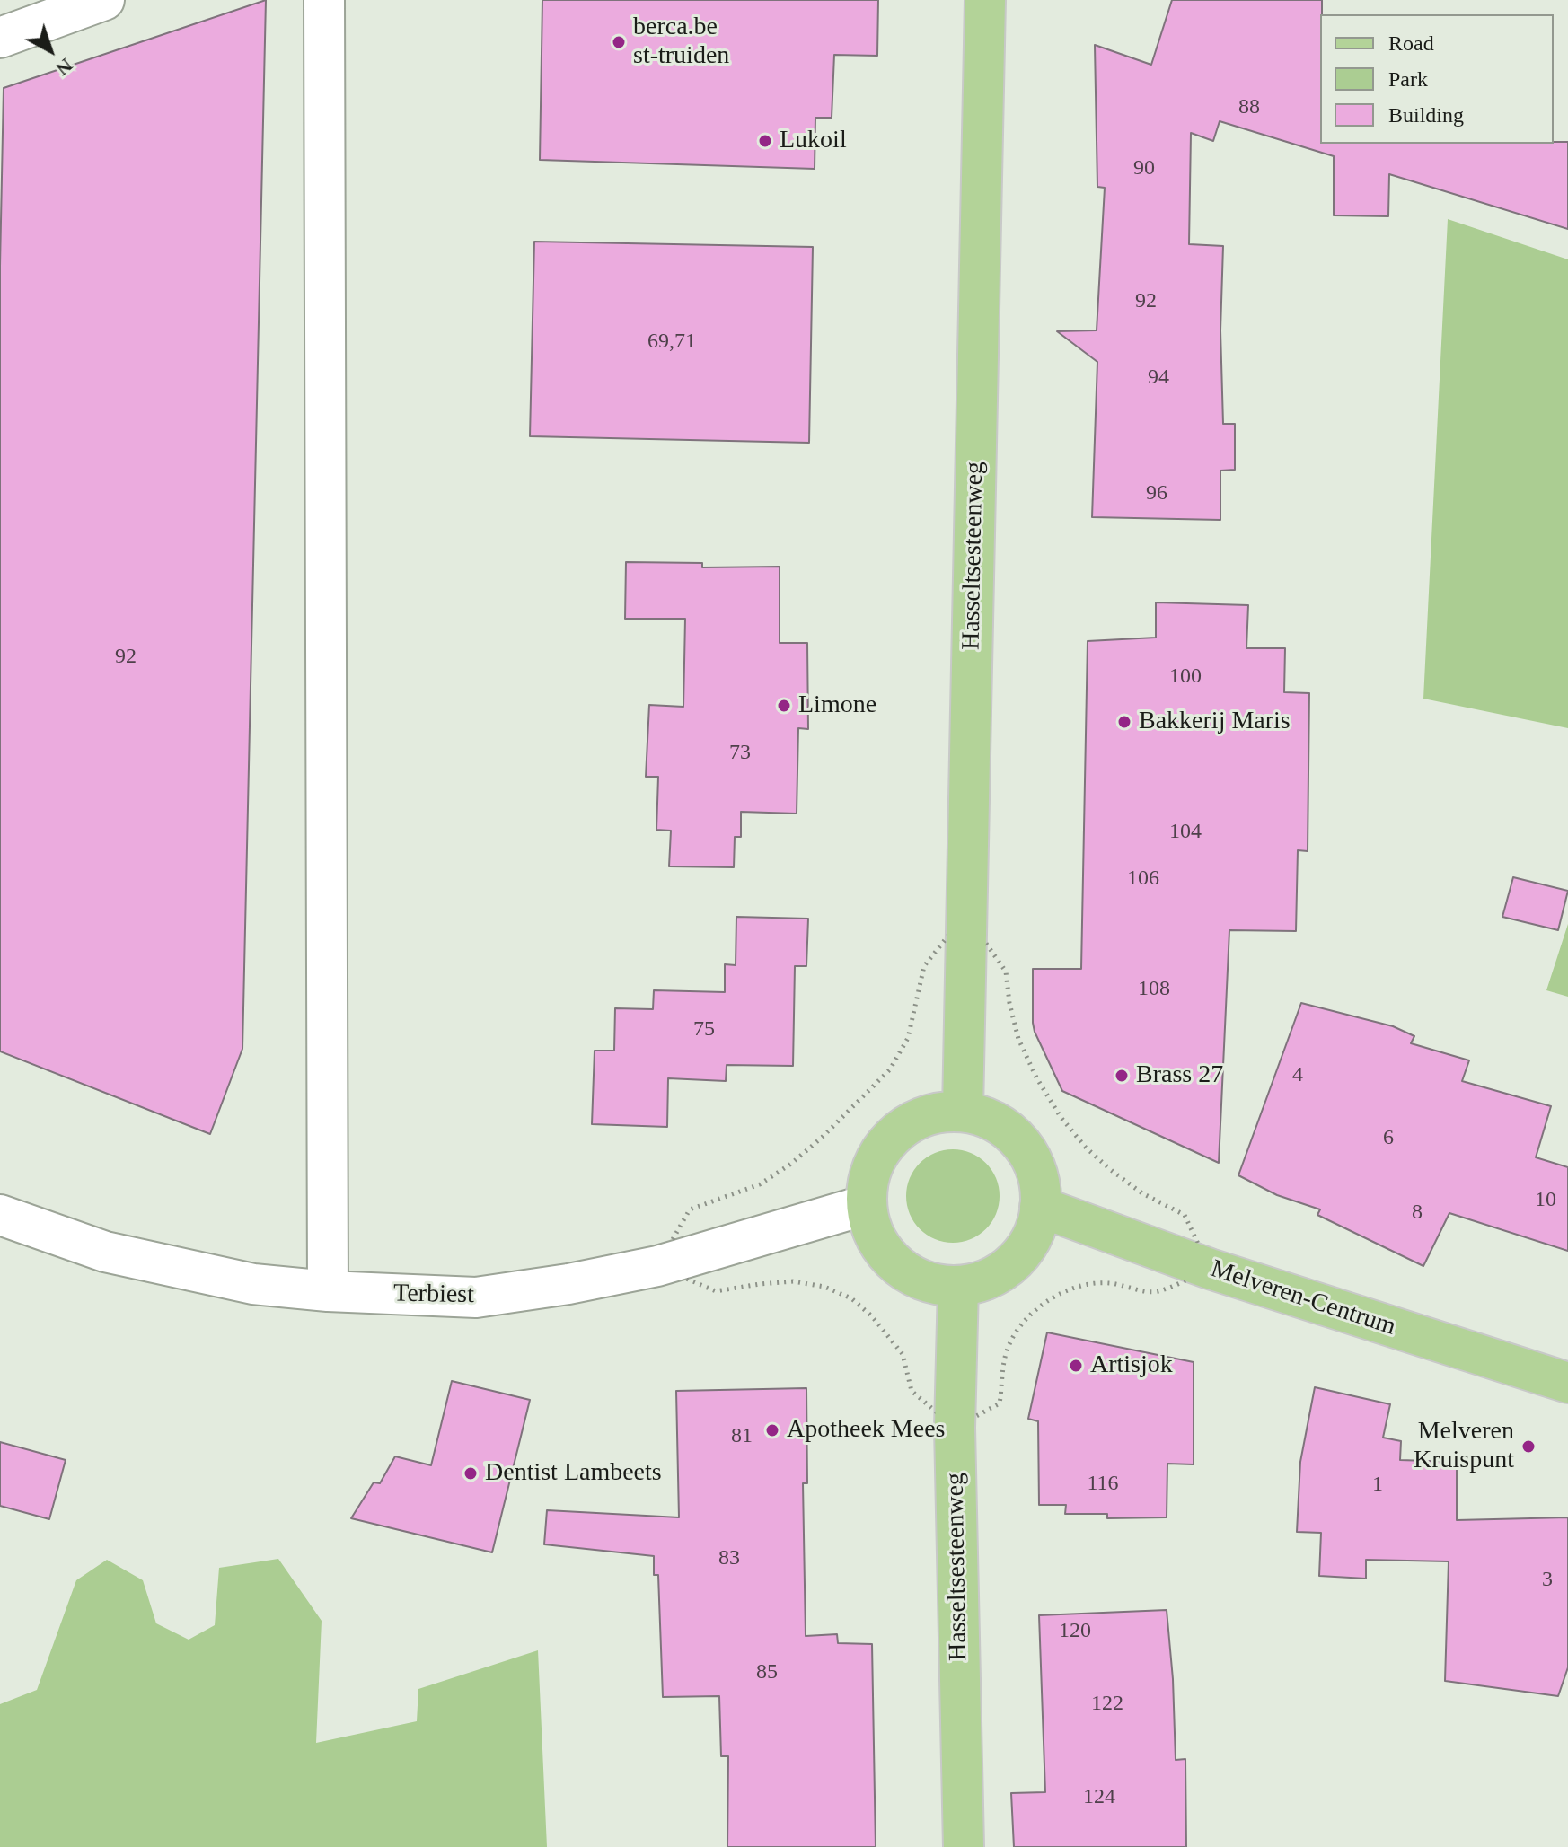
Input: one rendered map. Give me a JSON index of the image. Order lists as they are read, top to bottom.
{
  "streets": {
    "main road": ["Hasseltsesteenweg", "Melveren-Centrum"],
    "street": ["Terbiest"]
  },
  "crossings": [
    ["Hasseltsesteenweg", "Terbiest"],
    ["Hasseltsesteenweg", "Melveren-Centrum"],
    ["Terbiest", "Melveren-Centrum"]
  ],
  "places": [
    "berca.be st-truiden",
    "Lukoil",
    "Limone",
    "Bakkerij Maris",
    "Brass 27",
    "Artisjok",
    "Apotheek Mees",
    "Melveren Kruispunt",
    "Dentist Lambeets"
  ],
  "house_numbers": [
    "88",
    "90",
    "92",
    "69,71",
    "94",
    "96",
    "92",
    "100",
    "73",
    "104",
    "106",
    "108",
    "75",
    "4",
    "6",
    "10",
    "8",
    "81",
    "116",
    "1",
    "83",
    "3",
    "120",
    "85",
    "122",
    "124"
  ],
  "legend": ["Road", "Park", "Building"],
  "north": "bottom right"
}
